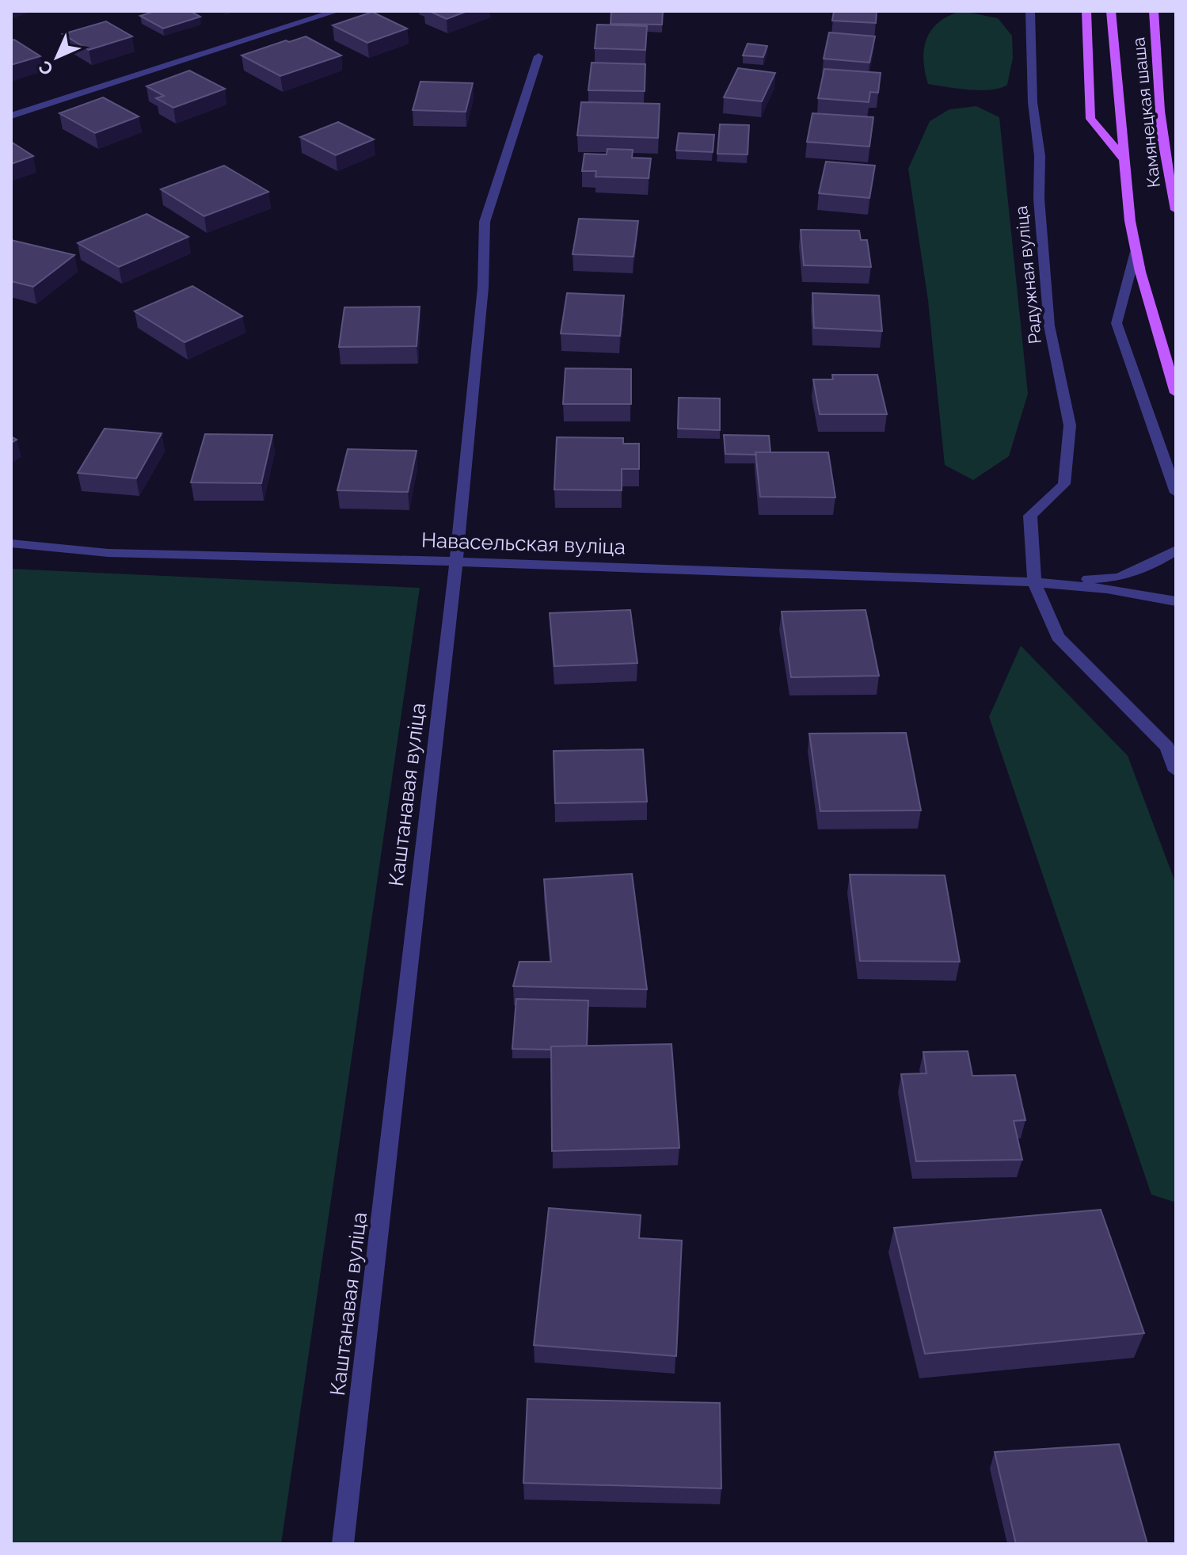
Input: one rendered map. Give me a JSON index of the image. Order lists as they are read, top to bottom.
{
  "streets": {
    "main road": ["Камянецкая шаша"],
    "street": ["Радужная вуліца", "Навасельская вуліца", "Каштанавая вуліца"]
  },
  "crossings": [
    ["Радужная вуліца", "Навасельская вуліца"],
    ["Навасельская вуліца", "Каштанавая вуліца"]
  ],
  "north": "bottom left"
}
